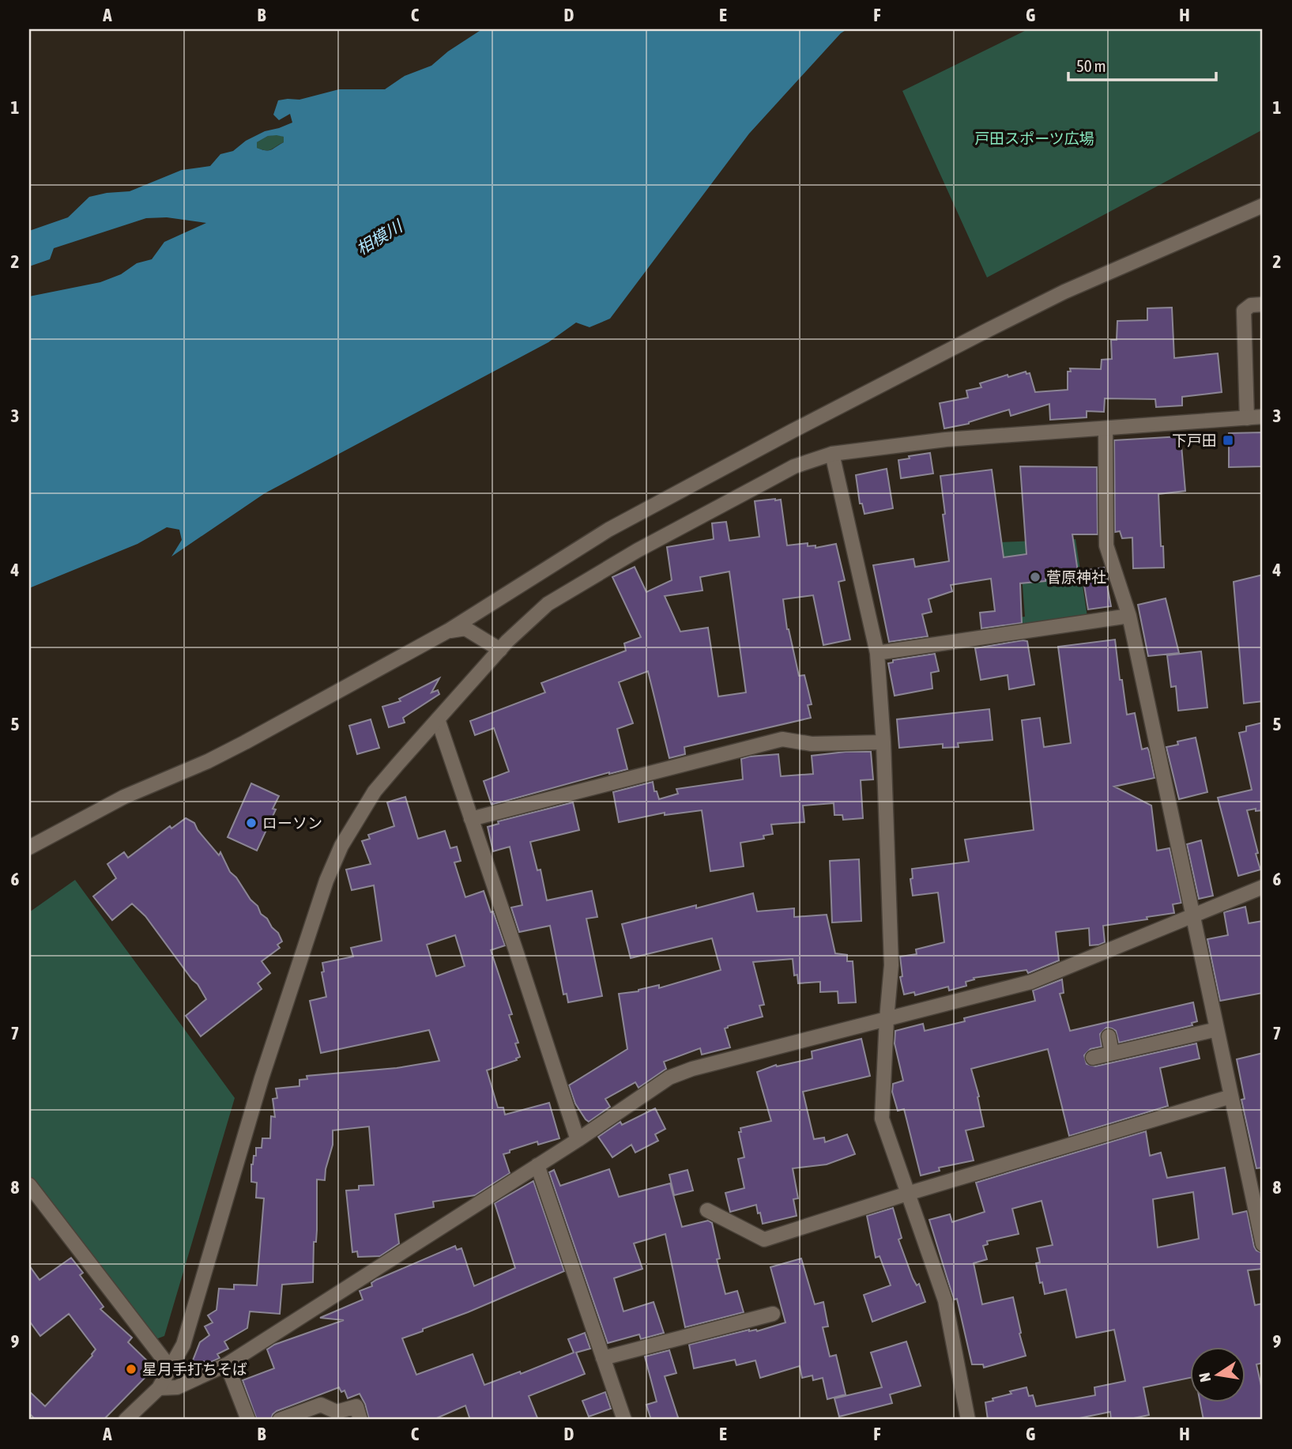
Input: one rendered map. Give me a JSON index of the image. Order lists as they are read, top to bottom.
{
  "water": ["相模川"],
  "parks": ["戸田スポーツ広場"],
  "places": {
    "transit": ["下戸田"],
    "other": ["菅原神社", "ローソン", "星月手打ちそば"]
  },
  "scale_bar": "50 m",
  "north": "left",
  "grid": {
    "columns": [
      "A",
      "B",
      "C",
      "D",
      "E",
      "F",
      "G",
      "H"
    ],
    "rows": [
      "1",
      "2",
      "3",
      "4",
      "5",
      "6",
      "7",
      "8",
      "9"
    ]
  }
}
